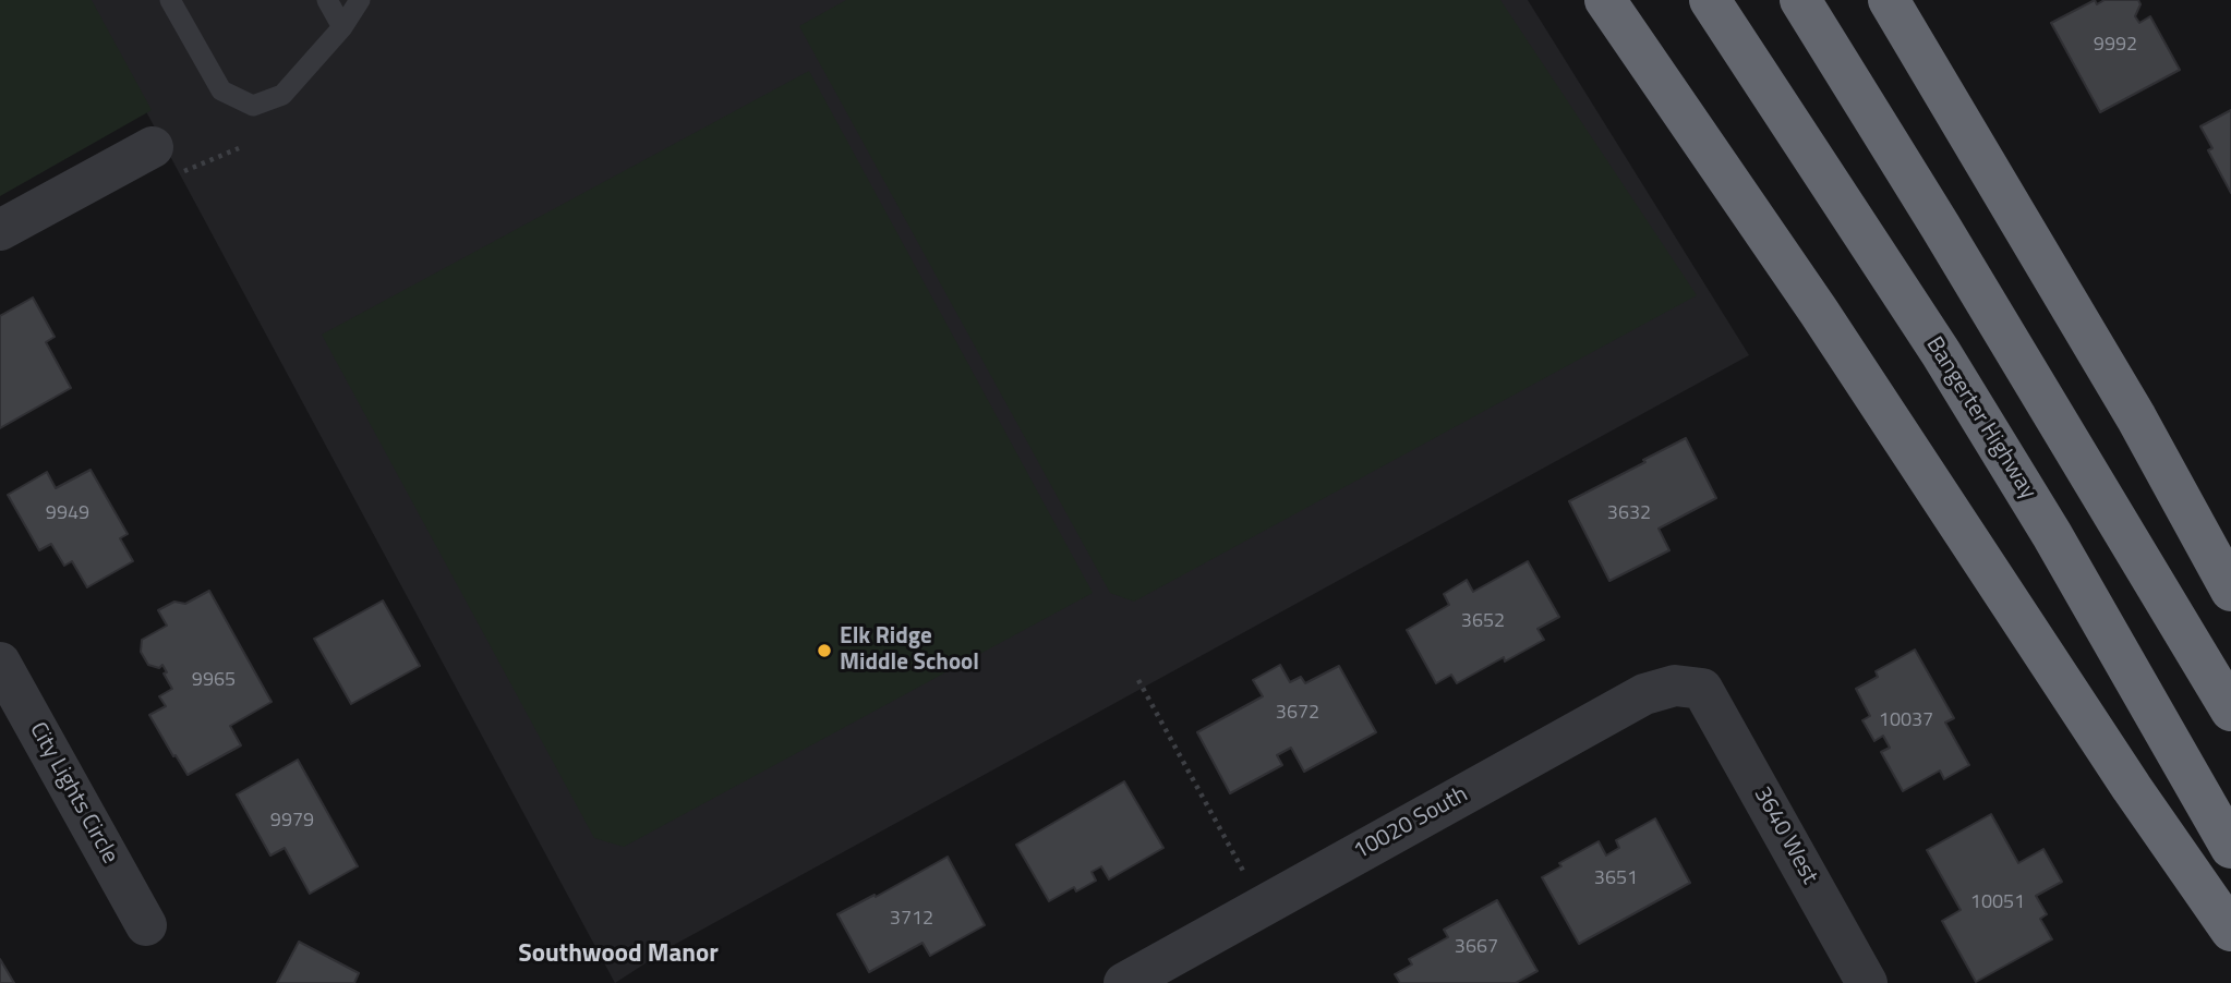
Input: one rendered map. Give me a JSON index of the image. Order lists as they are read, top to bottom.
{
  "streets": {
    "highway": ["Bangerter Highway"],
    "street": ["City Lights Circle", "10020 South", "3640 West"]
  },
  "crossings": [
    ["10020 South", "3640 West"]
  ],
  "districts": ["Southwood Manor"],
  "places": ["Elk Ridge Middle School"],
  "house_numbers": [
    "9992",
    "9949",
    "3632",
    "3652",
    "9965",
    "3672",
    "10037",
    "9979",
    "3651",
    "10051",
    "3712",
    "3667"
  ]
}
